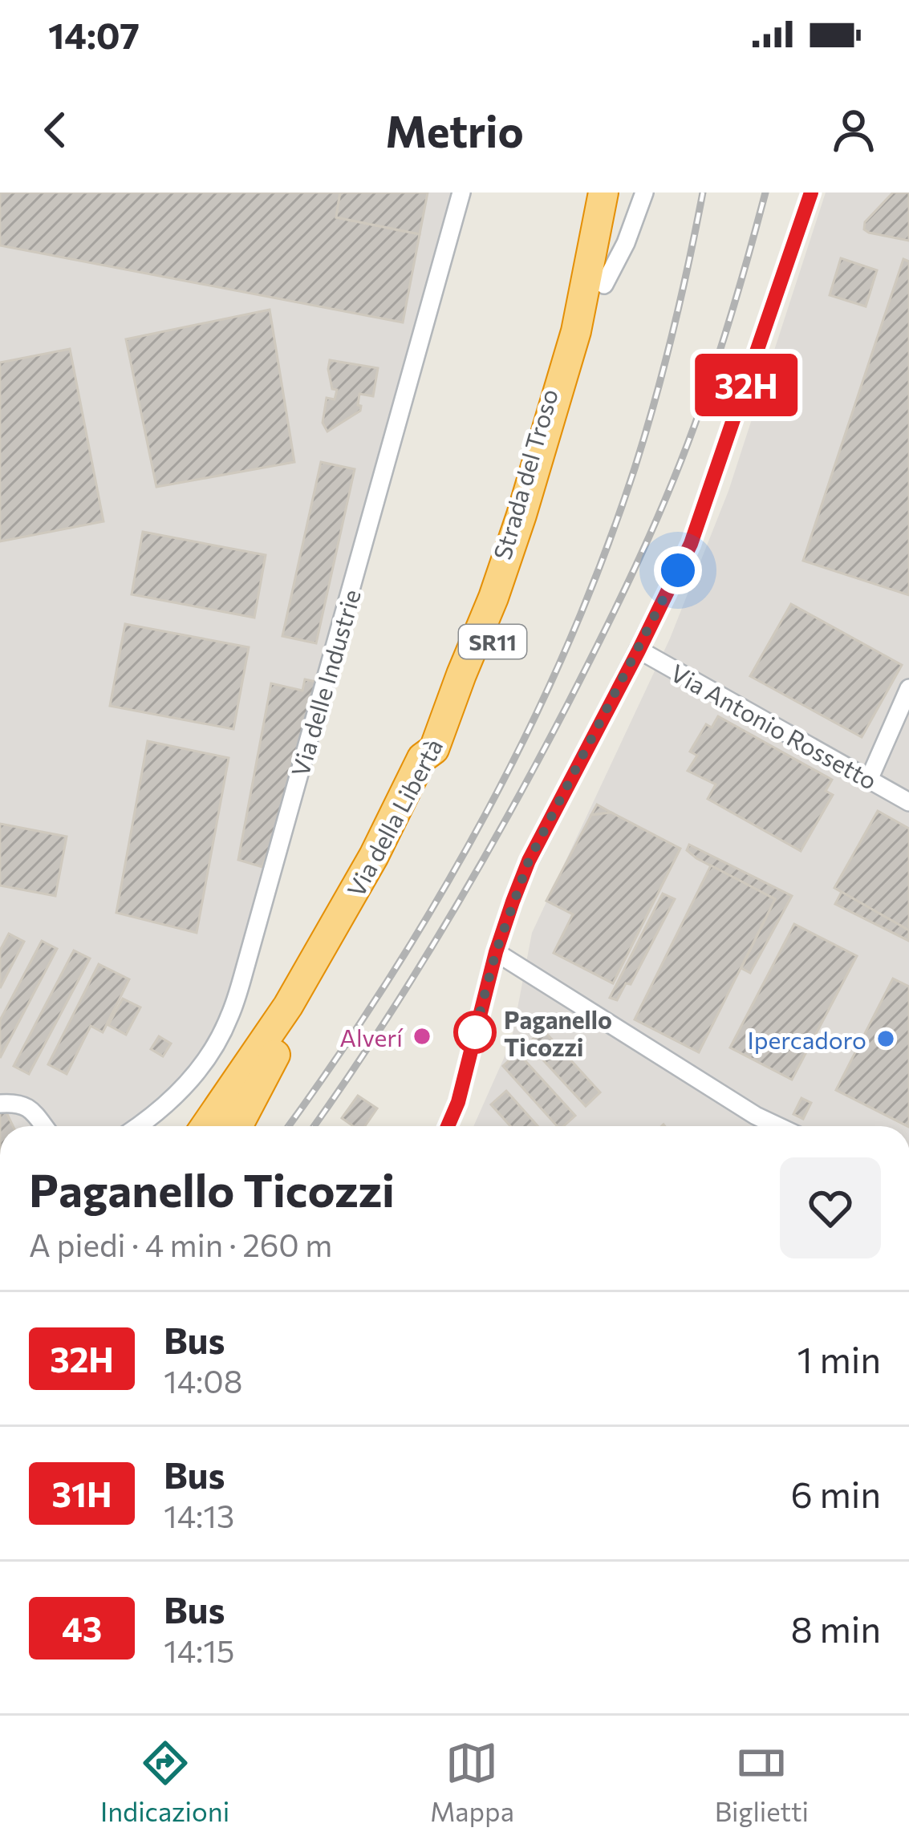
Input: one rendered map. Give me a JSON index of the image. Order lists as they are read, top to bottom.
{
  "streets": {
    "highway": ["SR11", "Via della Libertà"],
    "street": ["Strada del Troso", "Via delle Industrie", "Via Antonio Rossetto"]
  },
  "crossings": [
    ["Strada del Troso", "Via della Libertà"]
  ],
  "places": ["Paganello Ticozzi", "Alverí", "Ipercadoro"],
  "lines": ["bus line 32H"],
  "page": {
    "status": "14:07",
    "header": "Metrio",
    "on_map": "32H",
    "heading": ["Paganello Ticozzi", "A piedi · 4 min · 260 m"],
    "list": [
      {
        "mark": "32H",
        "name": "Bus",
        "note": "14:08",
        "value": "1 min"
      },
      {
        "mark": "31H",
        "name": "Bus",
        "note": "14:13",
        "value": "6 min"
      },
      {
        "mark": "43",
        "name": "Bus",
        "note": "14:15",
        "value": "8 min"
      }
    ],
    "tabs": ["Indicazioni", "Mappa", "Biglietti"]
  }
}
